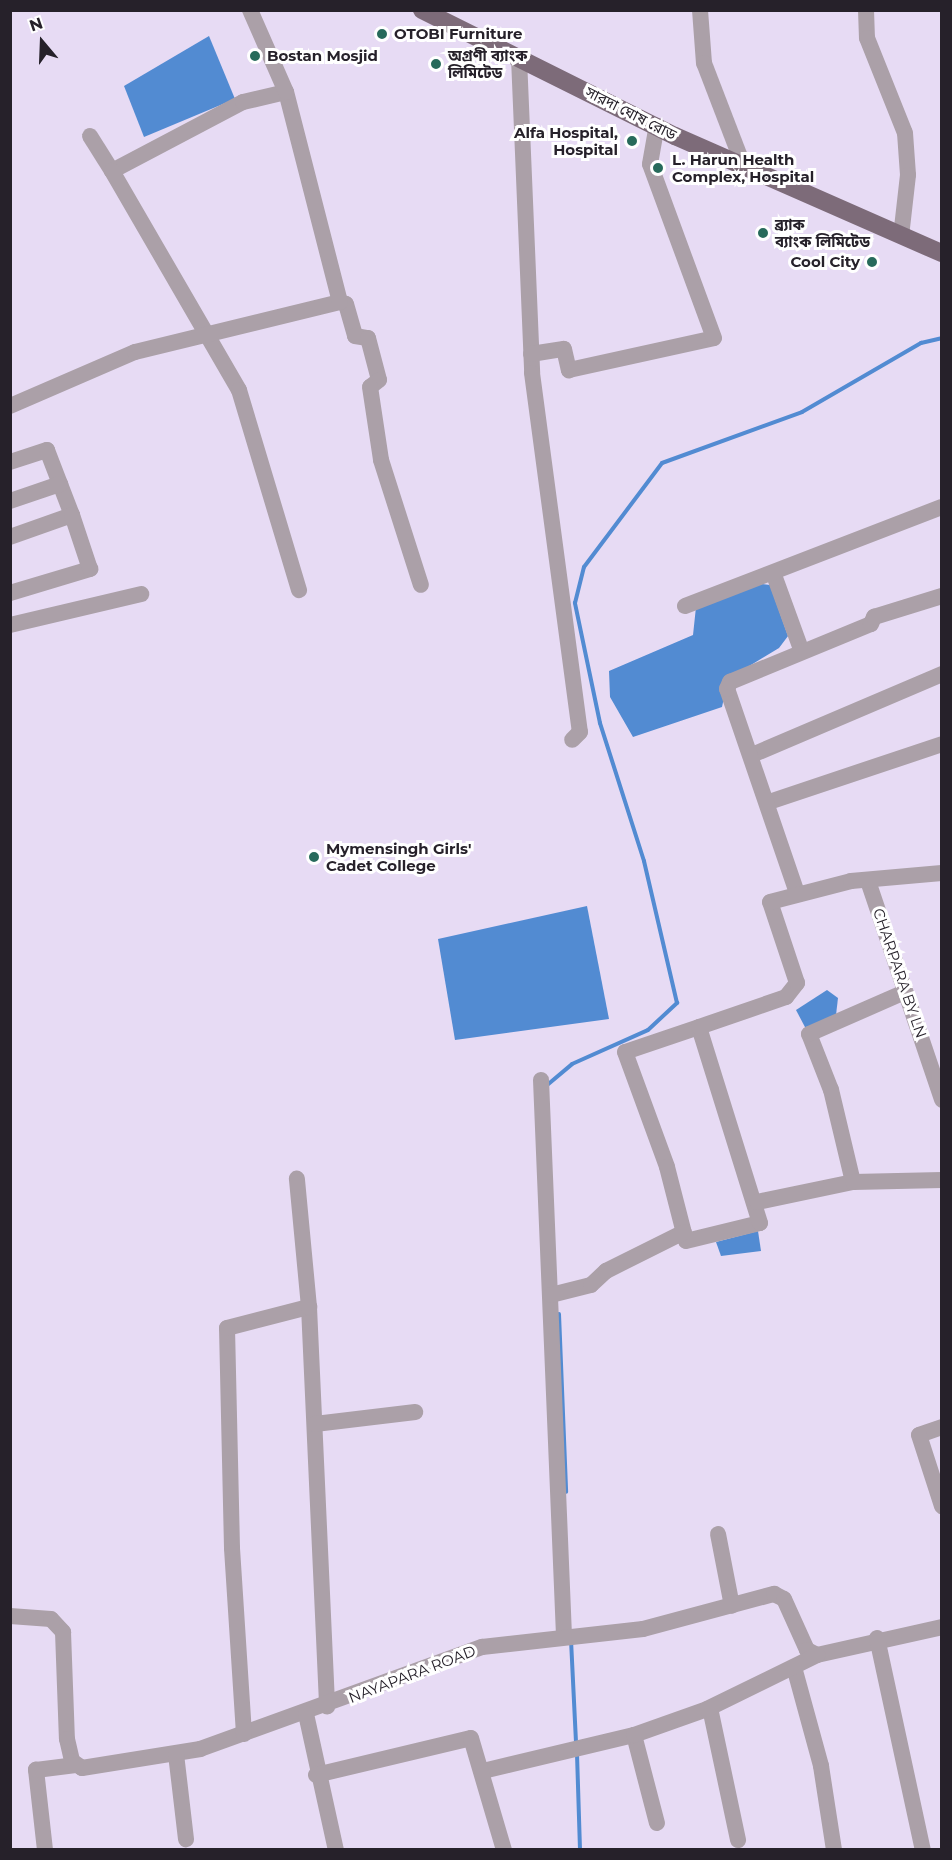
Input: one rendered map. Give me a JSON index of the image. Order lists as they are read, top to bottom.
{
  "streets": {
    "main road": ["সারদা ঘোষ রোড"],
    "street": ["CHARPARA BY LN", "NAYAPARA ROAD"]
  },
  "places": [
    "OTOBI Furniture",
    "Bostan Mosjid",
    "অগ্রণী ব্যাংক লিমিটেড",
    "Alfa Hospital, Hospital",
    "L. Harun Health Complex, Hospital",
    "ব্র্যাক ব্যাংক লিমিটেড",
    "Cool City",
    "Mymensingh Girls' Cadet College"
  ],
  "north": "top"
}
